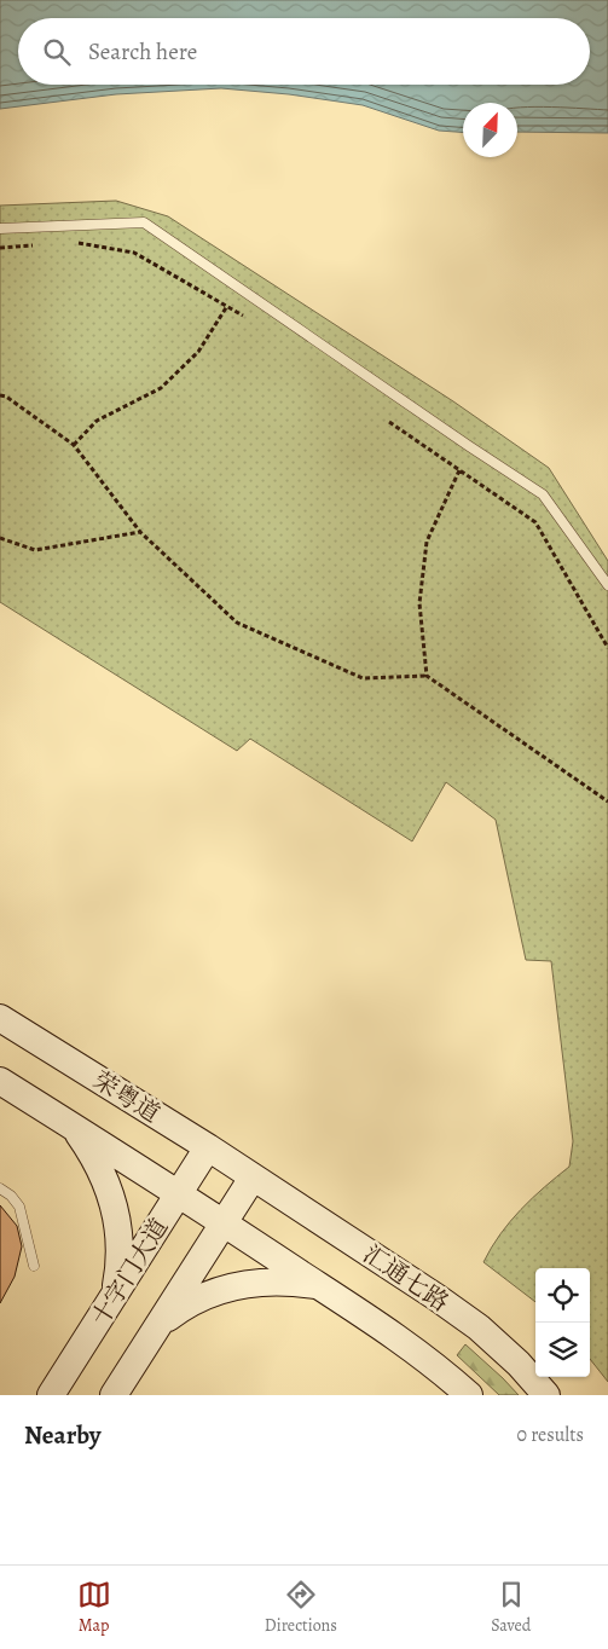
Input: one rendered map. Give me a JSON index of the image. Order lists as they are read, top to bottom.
{
  "streets": {
    "street": ["荣粤道", "十字门大道", "汇通七路"]
  },
  "crossings": [
    ["荣粤道", "十字门大道"],
    ["荣粤道", "汇通七路"]
  ],
  "north": "top right",
  "page": {
    "search": "Search here",
    "heading": ["Nearby", "0 results"],
    "nav": ["Map", "Directions", "Saved"]
  }
}
